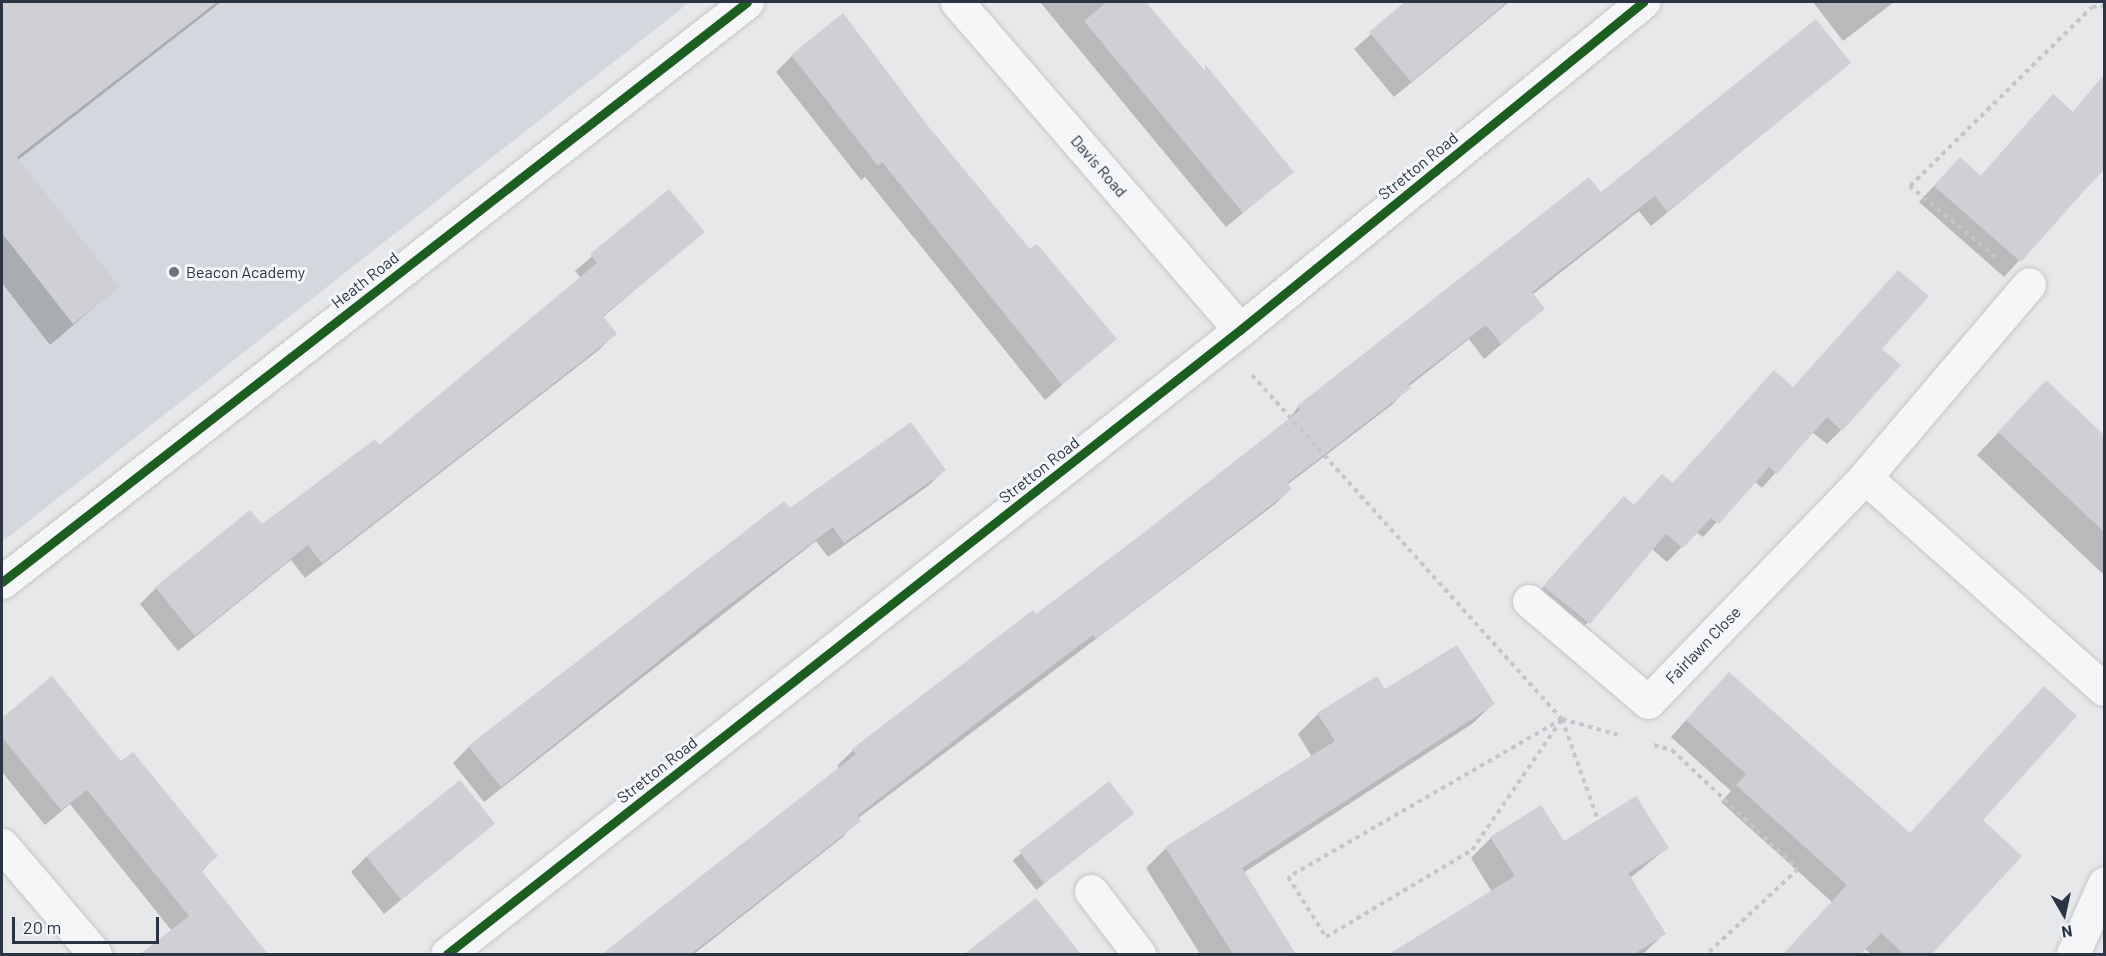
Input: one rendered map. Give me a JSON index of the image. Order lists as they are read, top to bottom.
{
  "streets": {
    "street": [
      "Davis Road",
      "Stretton Road",
      "Heath Road",
      "Fairlawn Close"
    ]
  },
  "crossings": [
    ["Davis Road", "Stretton Road"]
  ],
  "places": ["Beacon Academy"],
  "scale_bar": "20 m",
  "north": "bottom"
}
